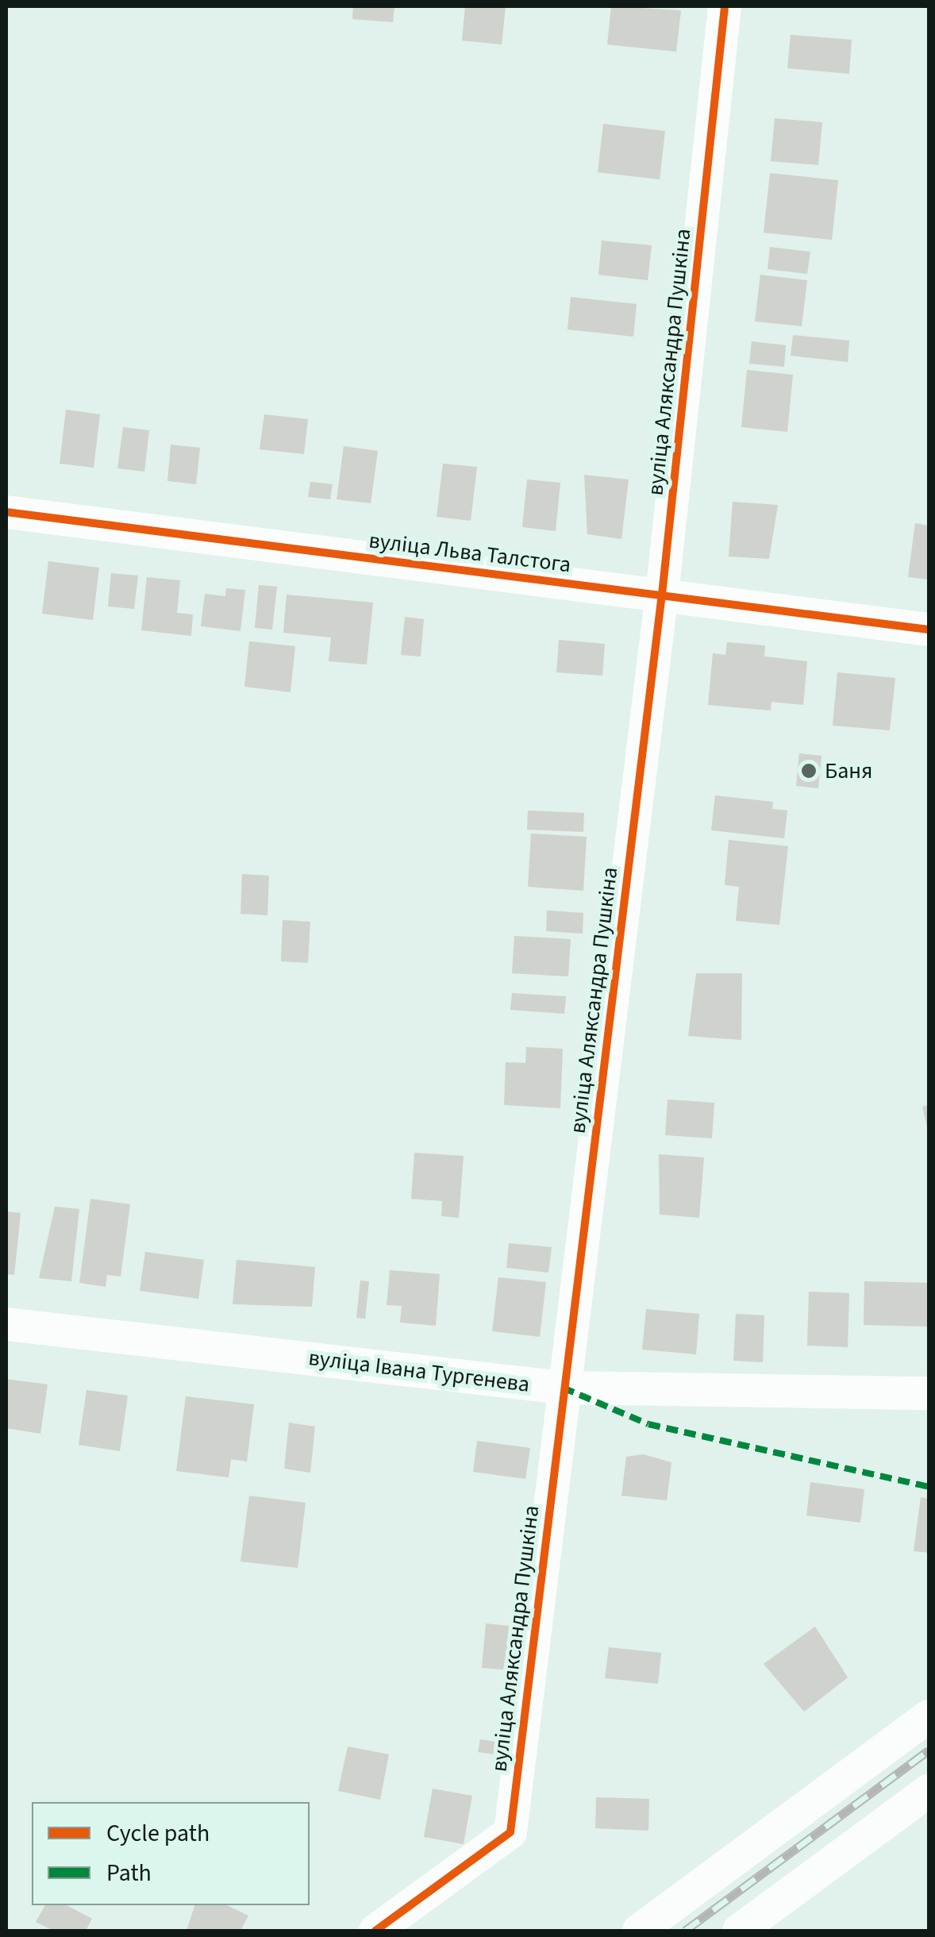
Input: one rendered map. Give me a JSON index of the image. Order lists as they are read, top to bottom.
{
  "streets": {
    "street": ["вуліца Аляксандра Пушкіна", "вуліца Льва Талстога", "вуліца Івана Тургенева"]
  },
  "crossings": [
    ["вуліца Аляксандра Пушкіна", "вуліца Льва Талстога"],
    ["вуліца Аляксандра Пушкіна", "вуліца Івана Тургенева"]
  ],
  "places": ["Баня"],
  "legend": ["Cycle path", "Path"]
}
